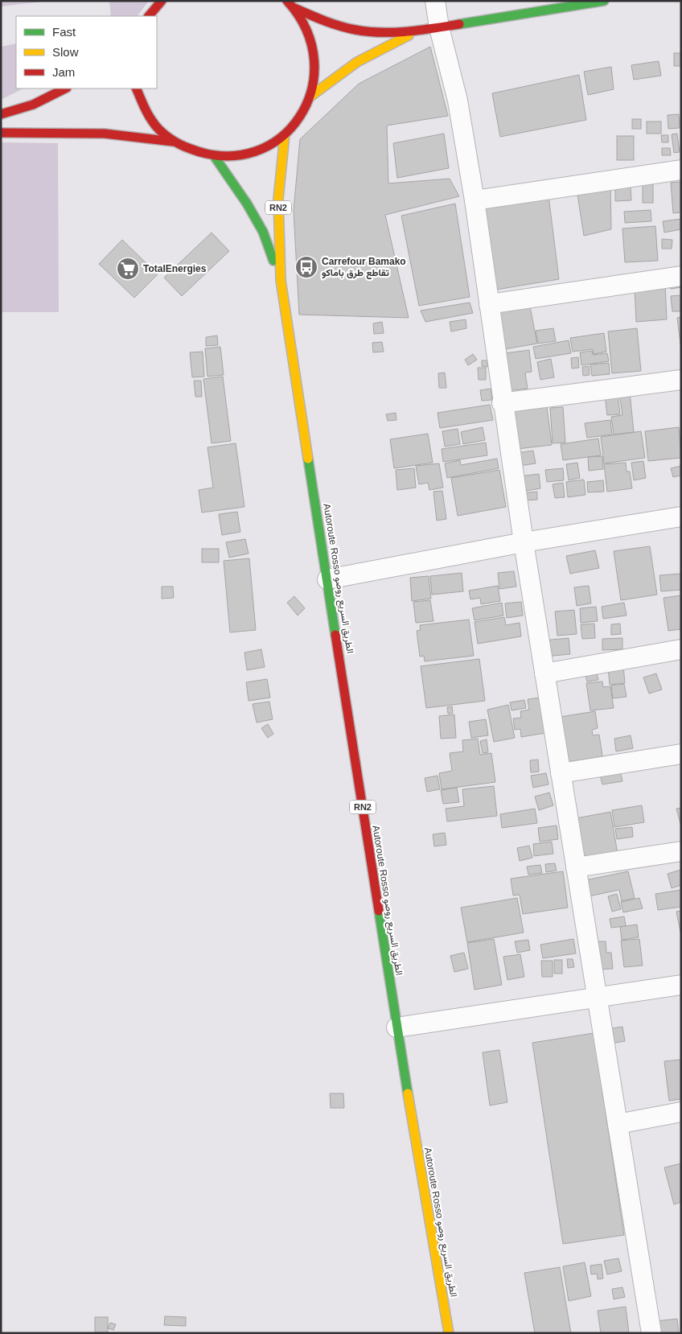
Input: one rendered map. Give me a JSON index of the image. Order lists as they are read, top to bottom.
{
  "streets": {
    "main road": ["RN2", "Autoroute Rosso الطريق السريع روصو"]
  },
  "places": {
    "bus stop": ["Carrefour Bamako تقاطع طرق باماكو"],
    "supermarket": ["TotalEnergies"]
  },
  "legend": ["Fast", "Slow", "Jam"]
}
